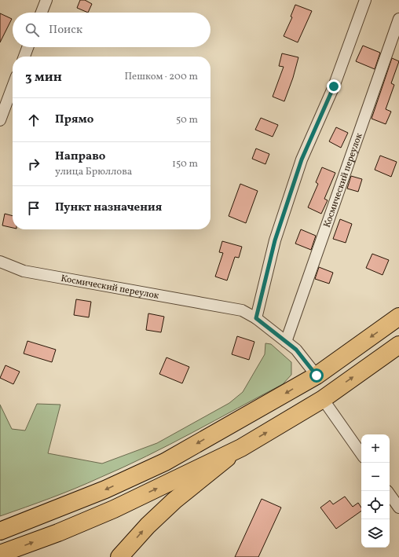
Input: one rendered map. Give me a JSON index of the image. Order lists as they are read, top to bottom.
{
  "streets": {
    "street": ["Космический переулок"]
  },
  "page": {
    "search": "Поиск",
    "heading": ["3 мин", "Пешком · 200 m"],
    "list": [
      ["Прямо", "50 m"],
      ["Направо", "улица Брюллова", "150 m"],
      "Пункт назначения"
    ],
    "map_buttons": ["+", "−"]
  }
}
